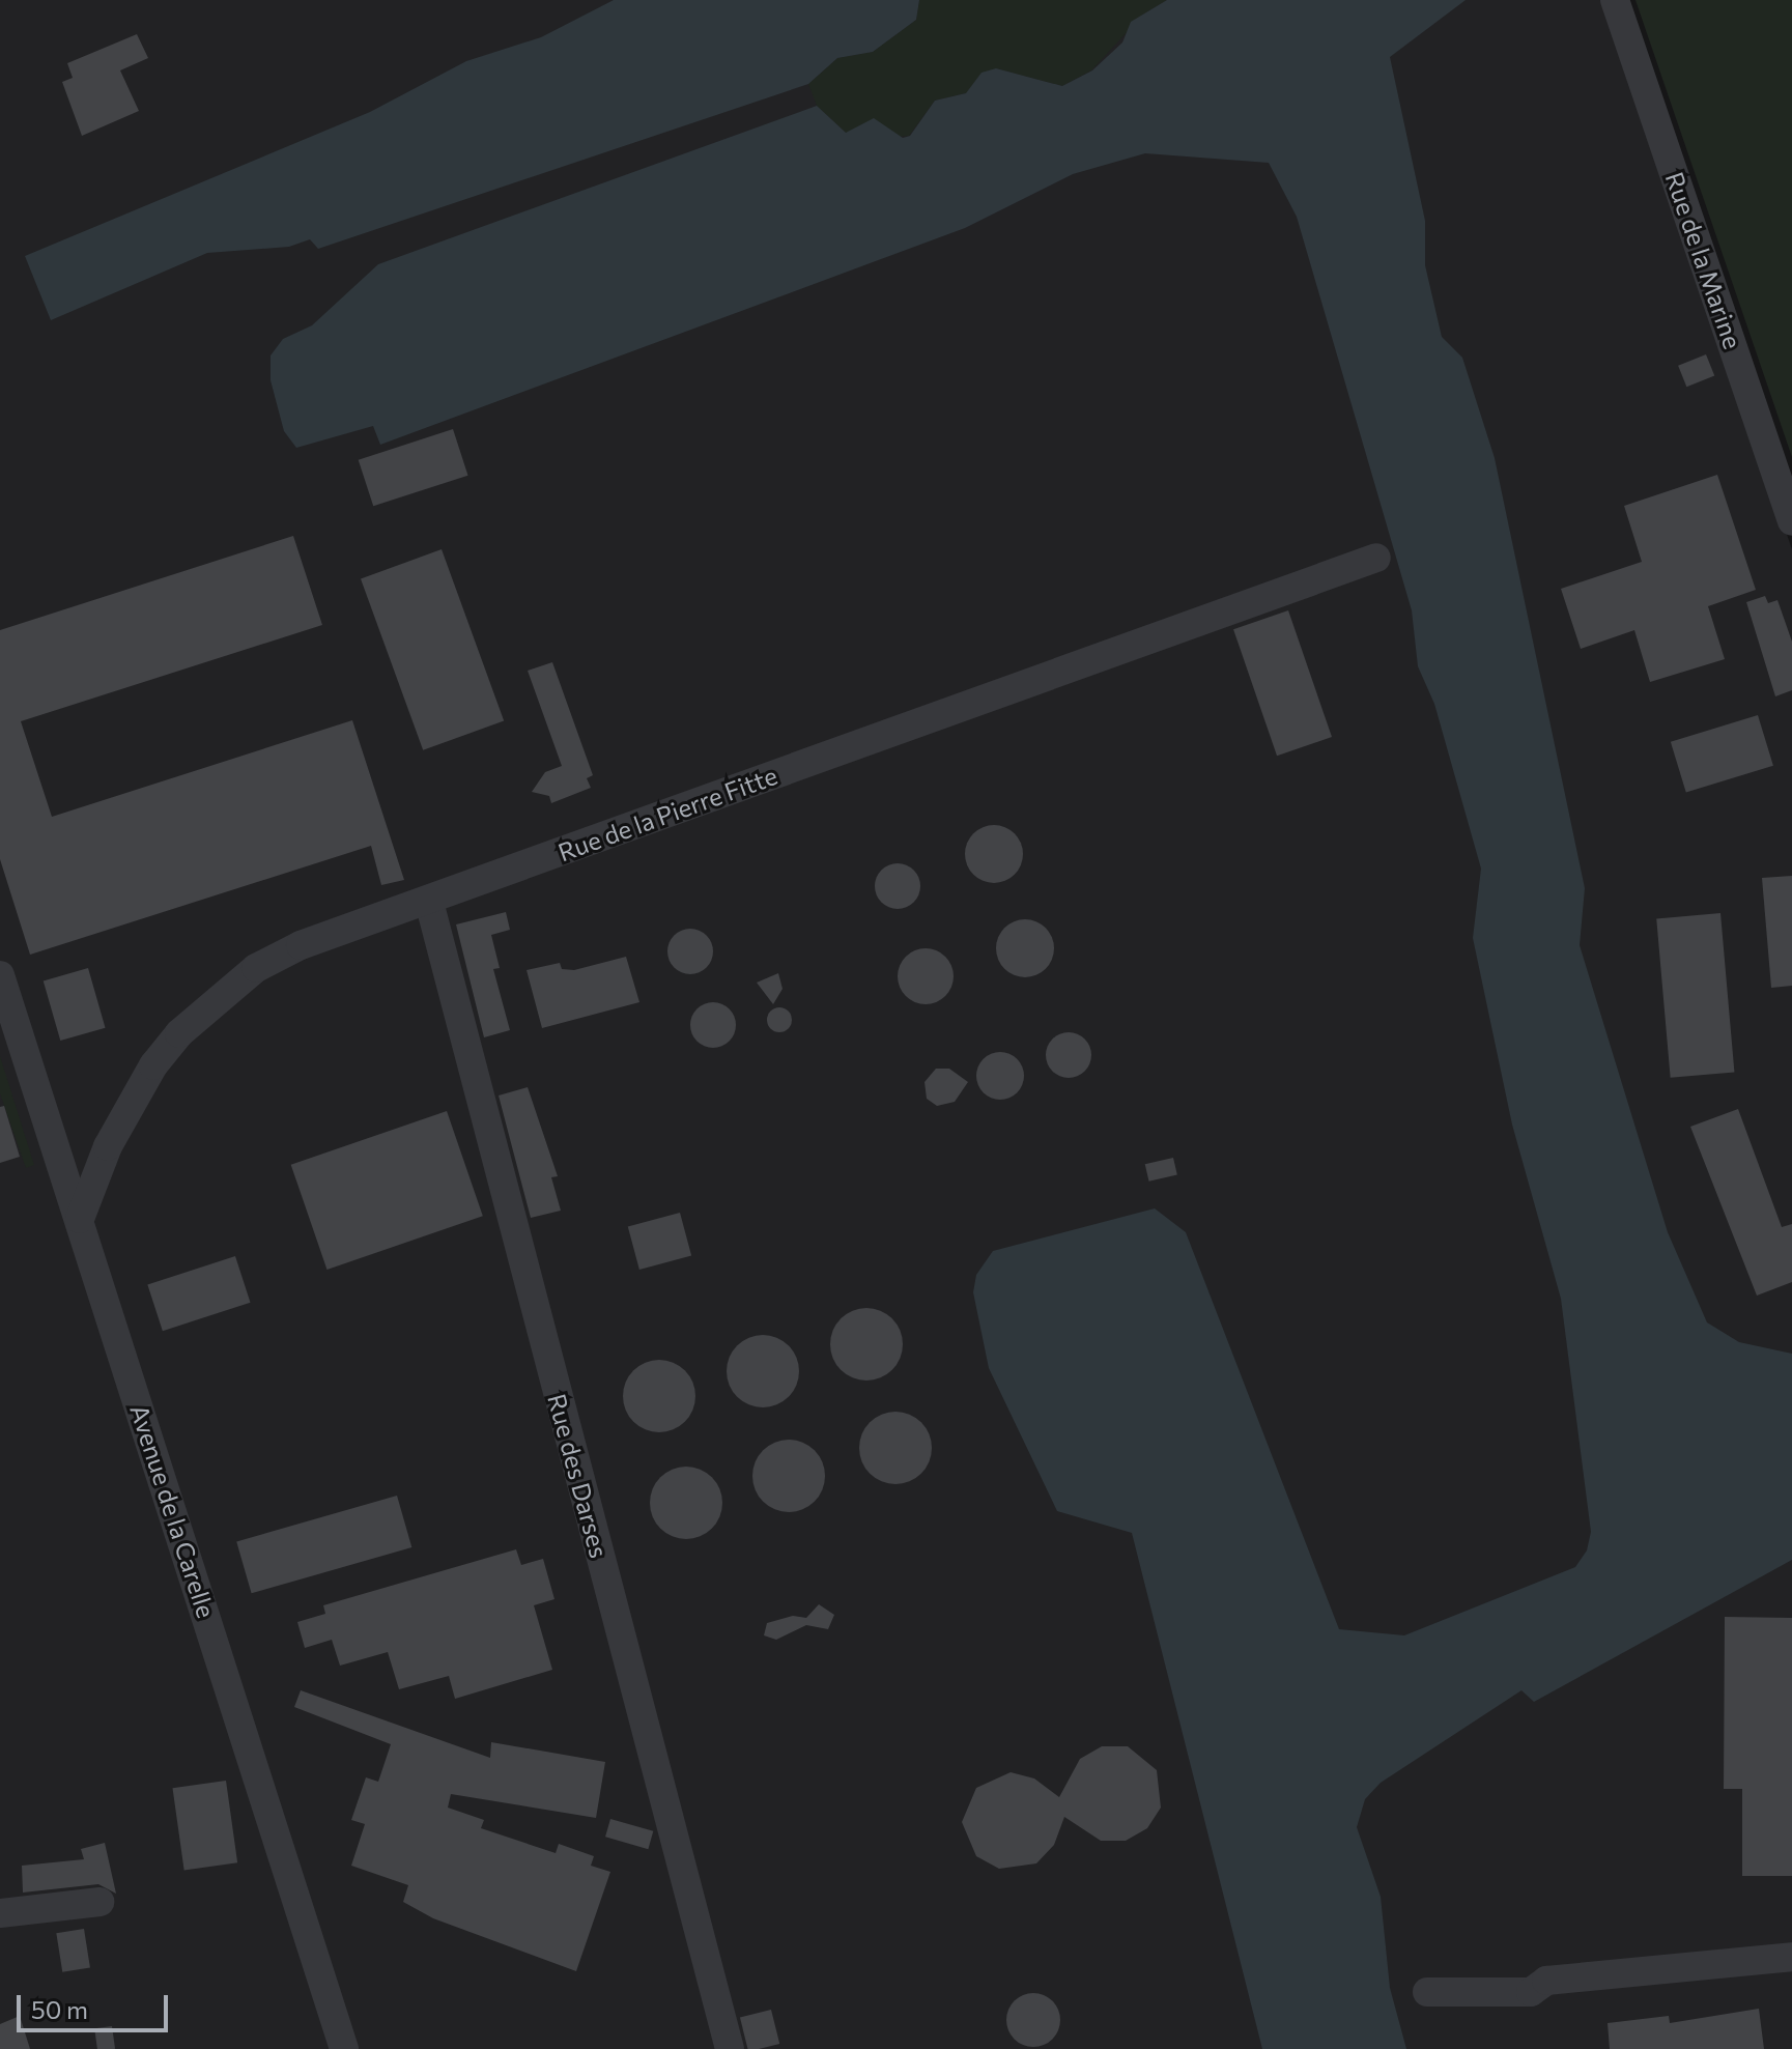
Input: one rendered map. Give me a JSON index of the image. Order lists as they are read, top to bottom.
{
  "streets": {
    "street": [
      "Rue de la Marine",
      "Rue de la Pierre Fitte",
      "Rue des Darses",
      "Avenue de la Carelle"
    ]
  },
  "crossings": [
    ["Rue de la Pierre Fitte", "Rue des Darses"],
    ["Rue de la Pierre Fitte", "Avenue de la Carelle"]
  ],
  "scale_bar": "50 m"
}
